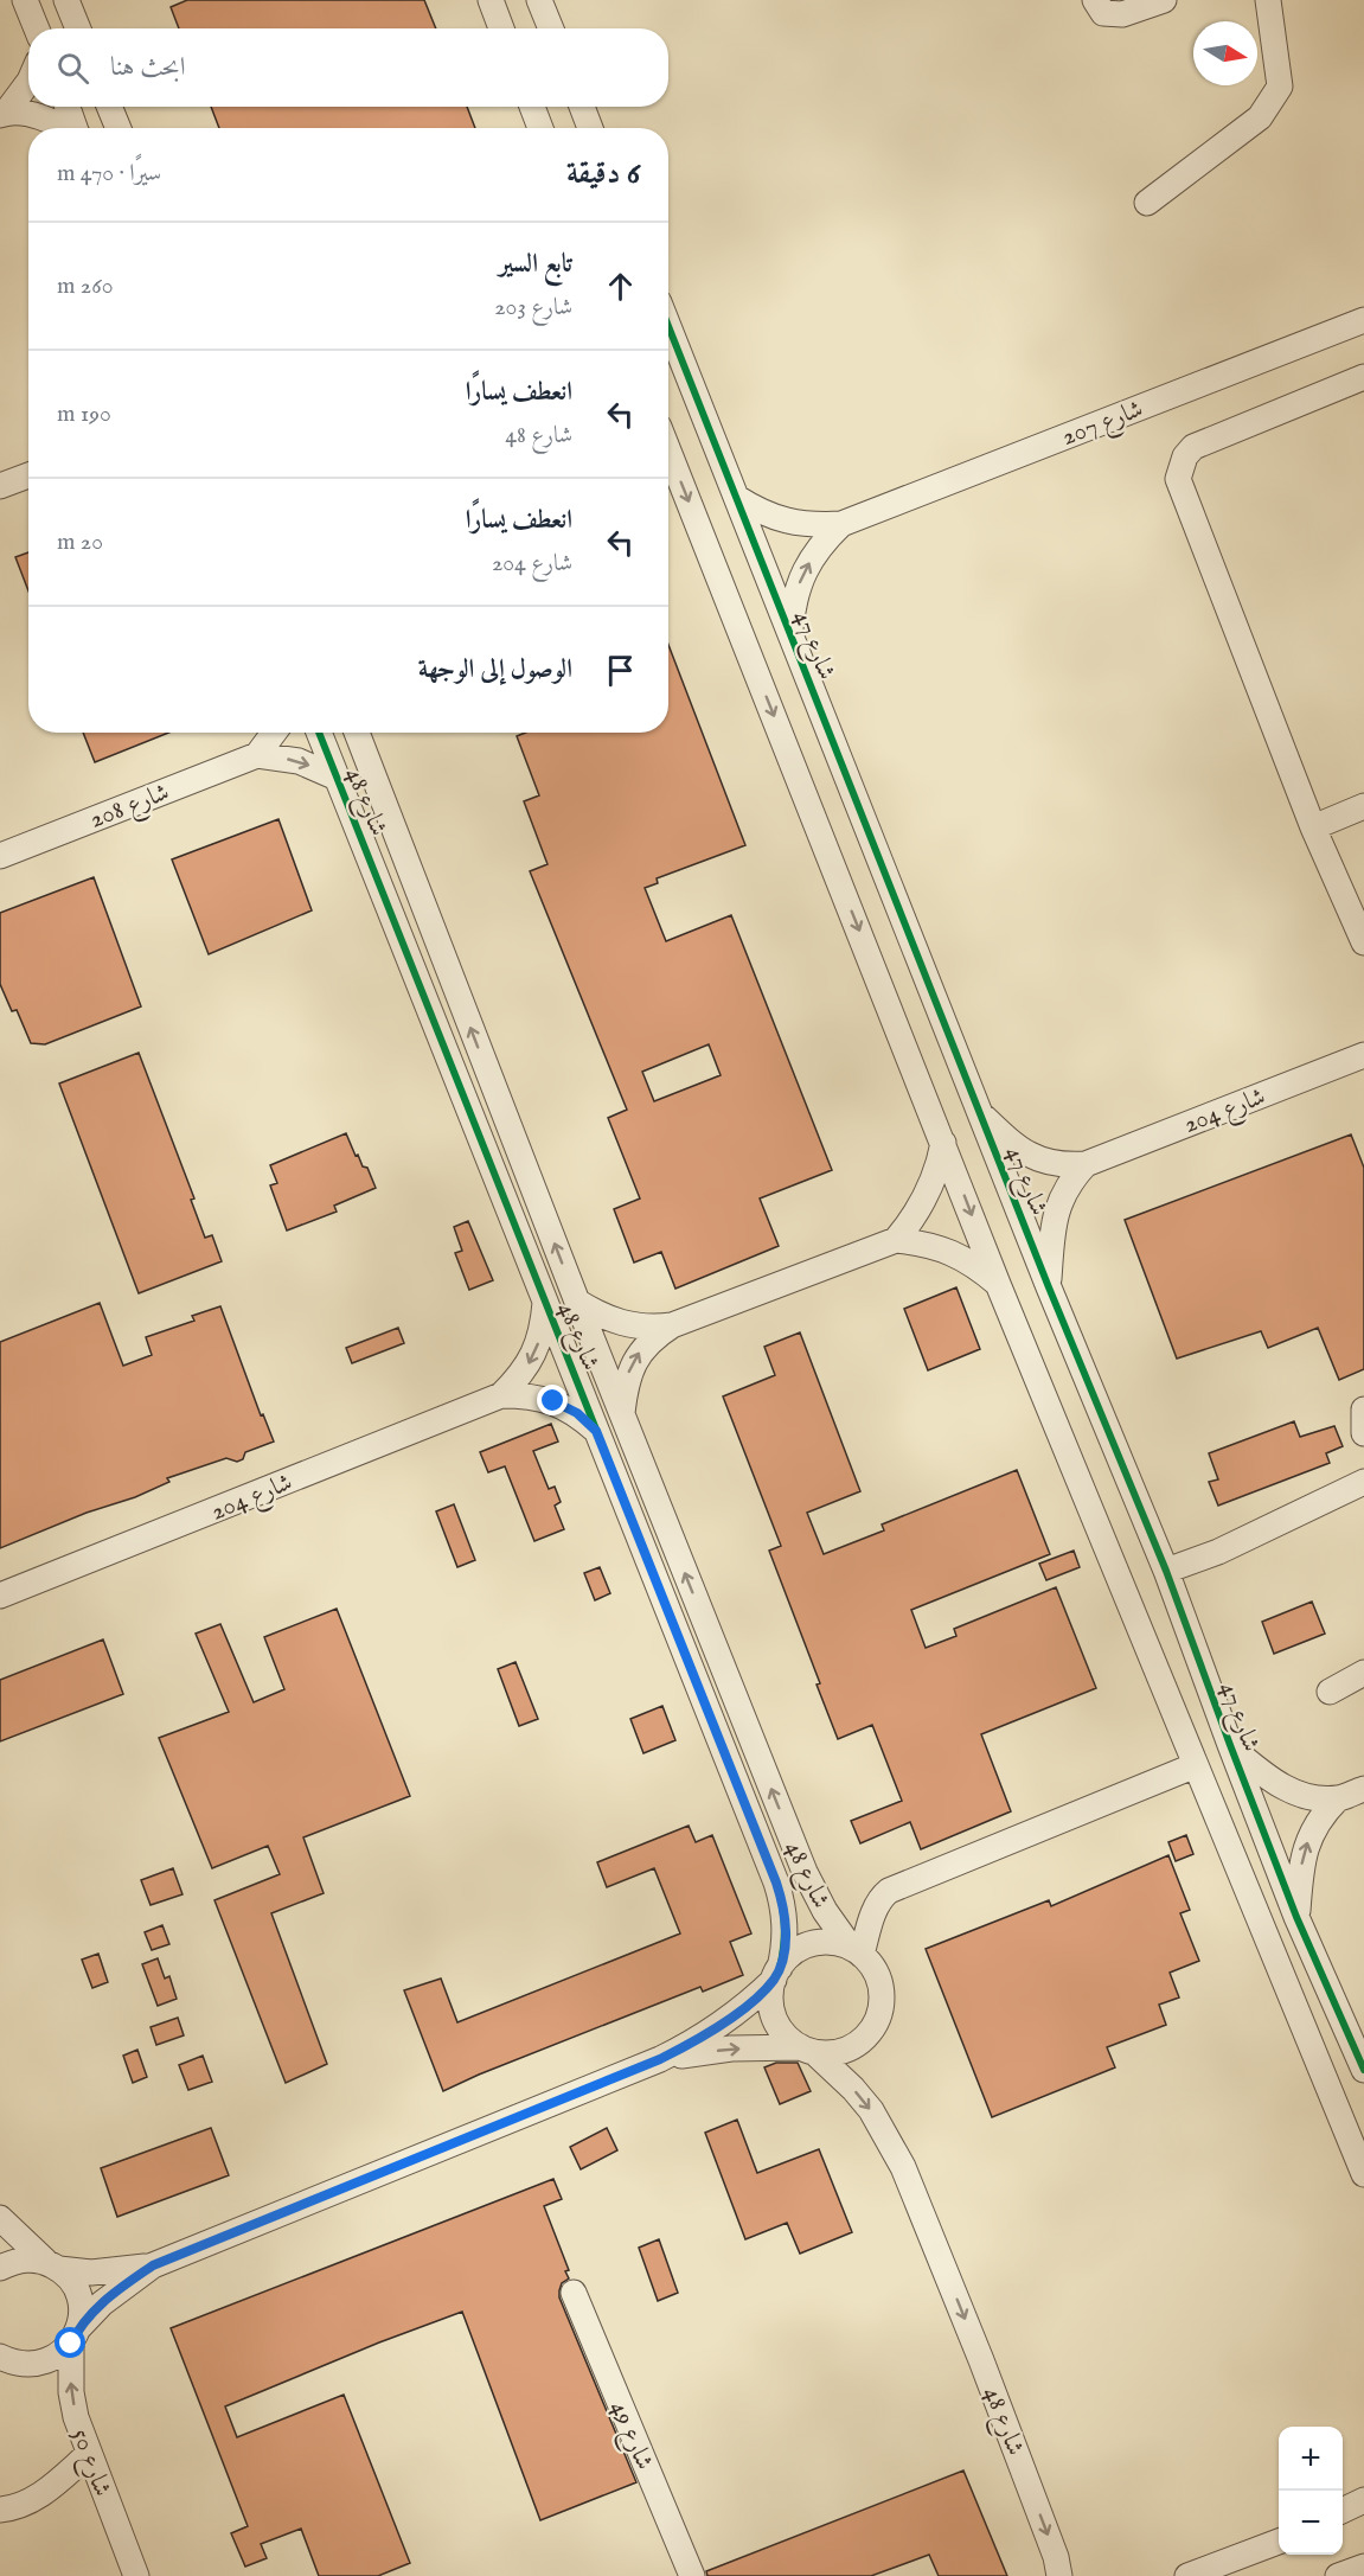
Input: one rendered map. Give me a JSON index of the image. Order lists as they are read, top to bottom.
{
  "streets": {
    "street": [
      "شارع 207",
      "شارع 47",
      "شارع 48",
      "شارع 208",
      "شارع 204",
      "شارع 49",
      "شارع 50"
    ]
  },
  "crossings": [
    ["شارع 207", "شارع 47"],
    ["شارع 47", "شارع 204"],
    ["شارع 48", "شارع 208"],
    ["شارع 48", "شارع 204"]
  ],
  "one_way": ["شارع 50"],
  "north": "right",
  "page": {
    "search": "ابحث هنا",
    "heading": ["6 دقيقة", "سيرًا · 470 m"],
    "list": [
      ["تابع السير", "شارع 203", "260 m"],
      ["انعطف يسارًا", "شارع 48", "190 m"],
      ["انعطف يسارًا", "شارع 204", "20 m"],
      "الوصول إلى الوجهة"
    ],
    "map_buttons": ["+", "−"]
  }
}
